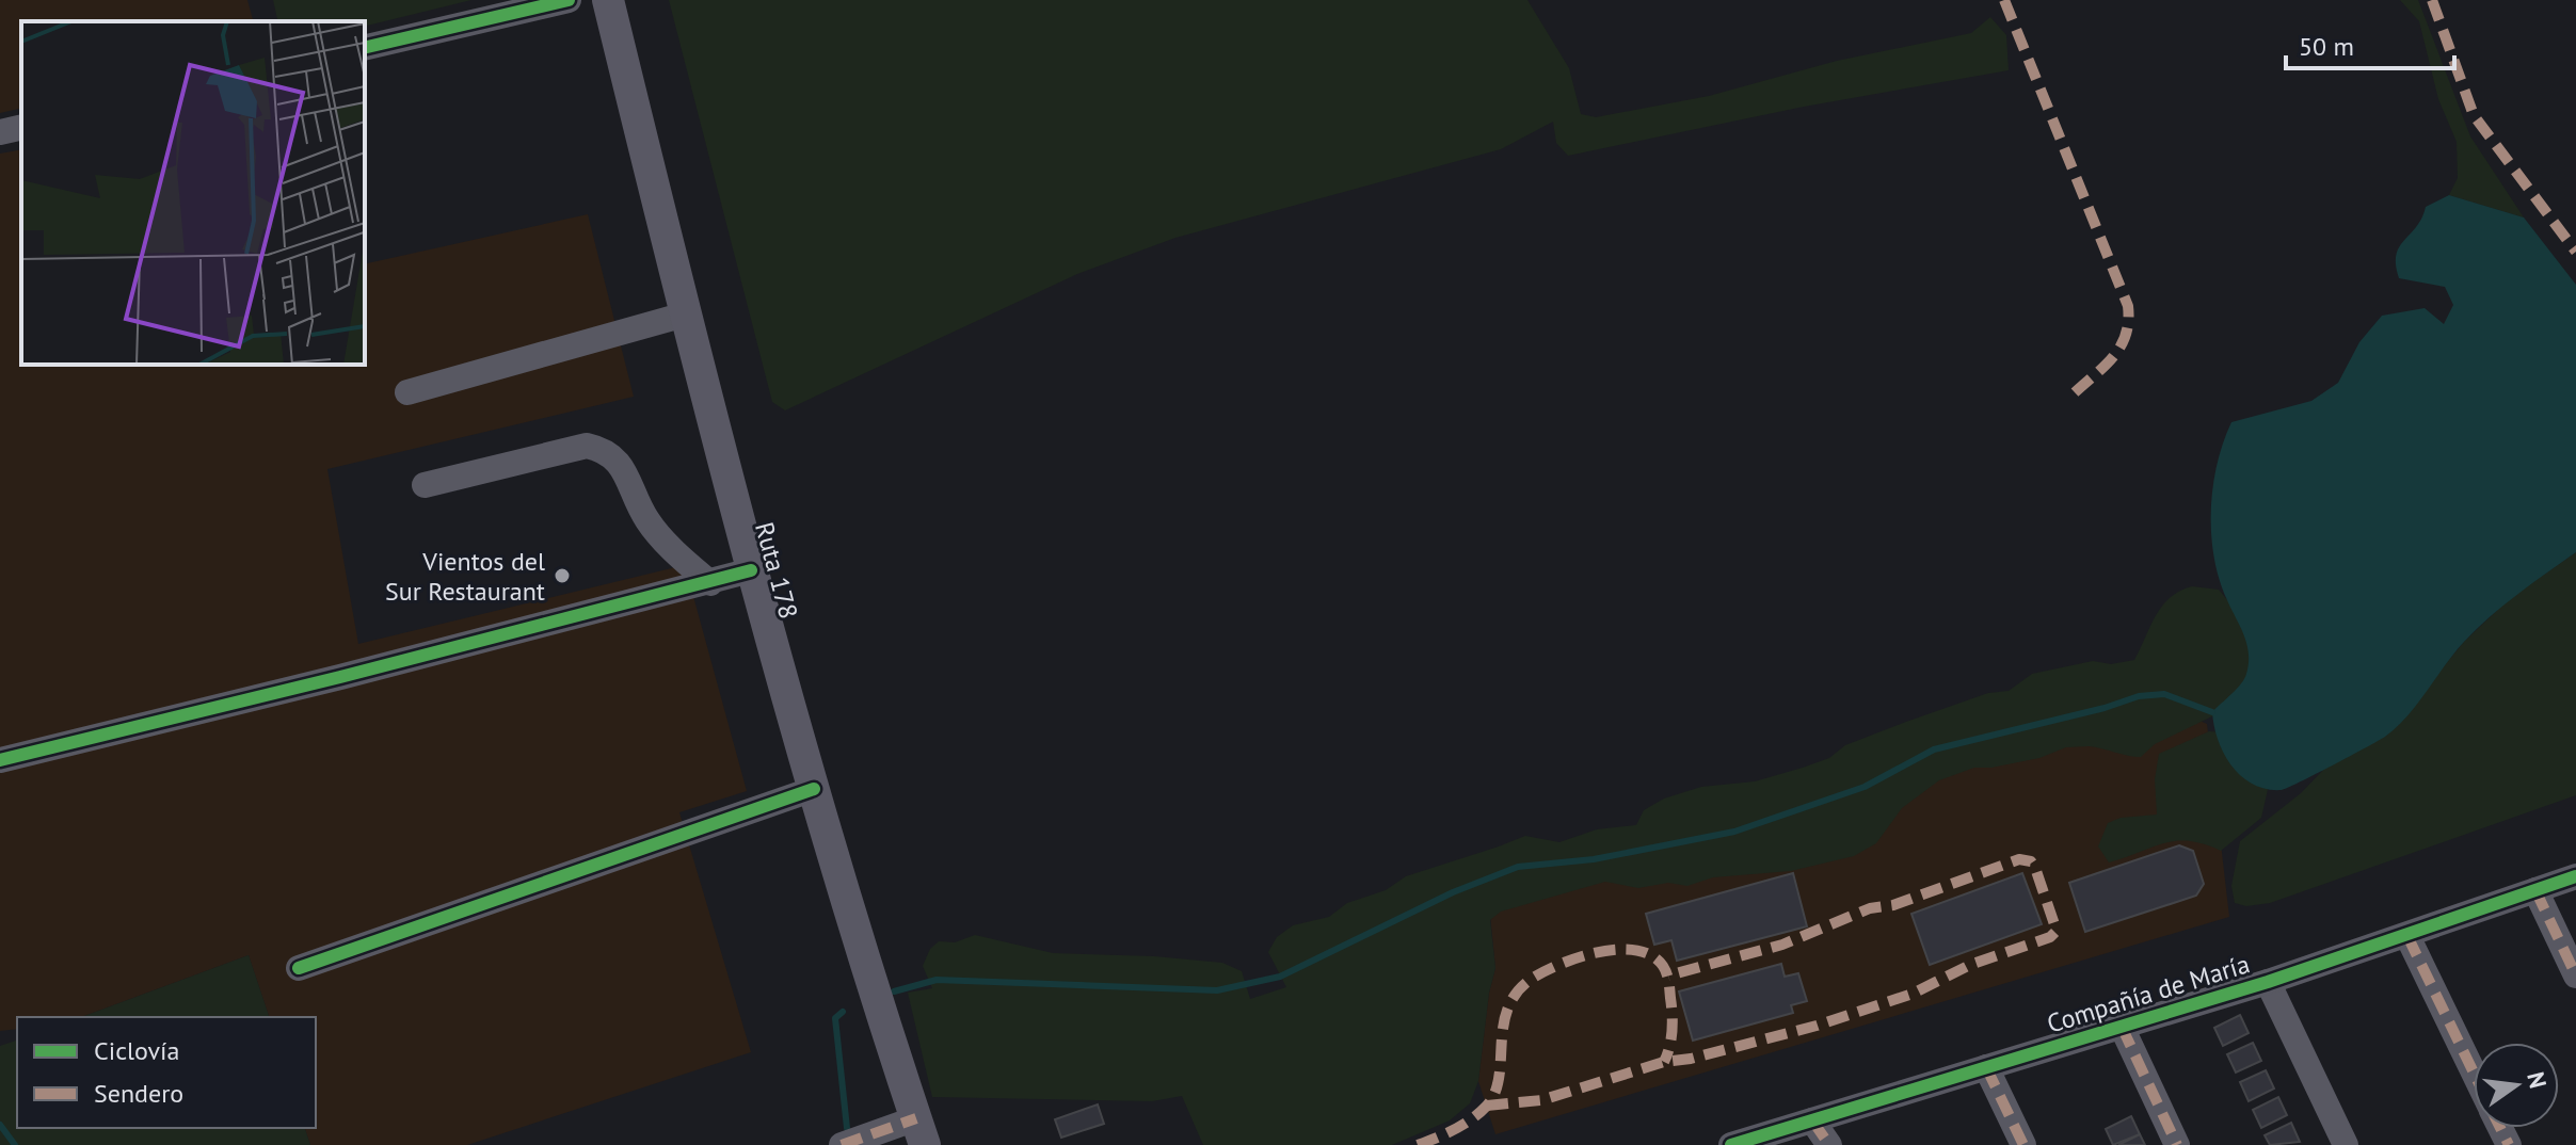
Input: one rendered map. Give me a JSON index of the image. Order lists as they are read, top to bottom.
{
  "streets": {
    "main road": ["Ruta 178"],
    "street": ["Compañía de María"]
  },
  "places": ["Vientos del Sur Restaurant"],
  "legend": ["Ciclovía", "Sendero"],
  "scale_bar": "50 m",
  "north": "right"
}
